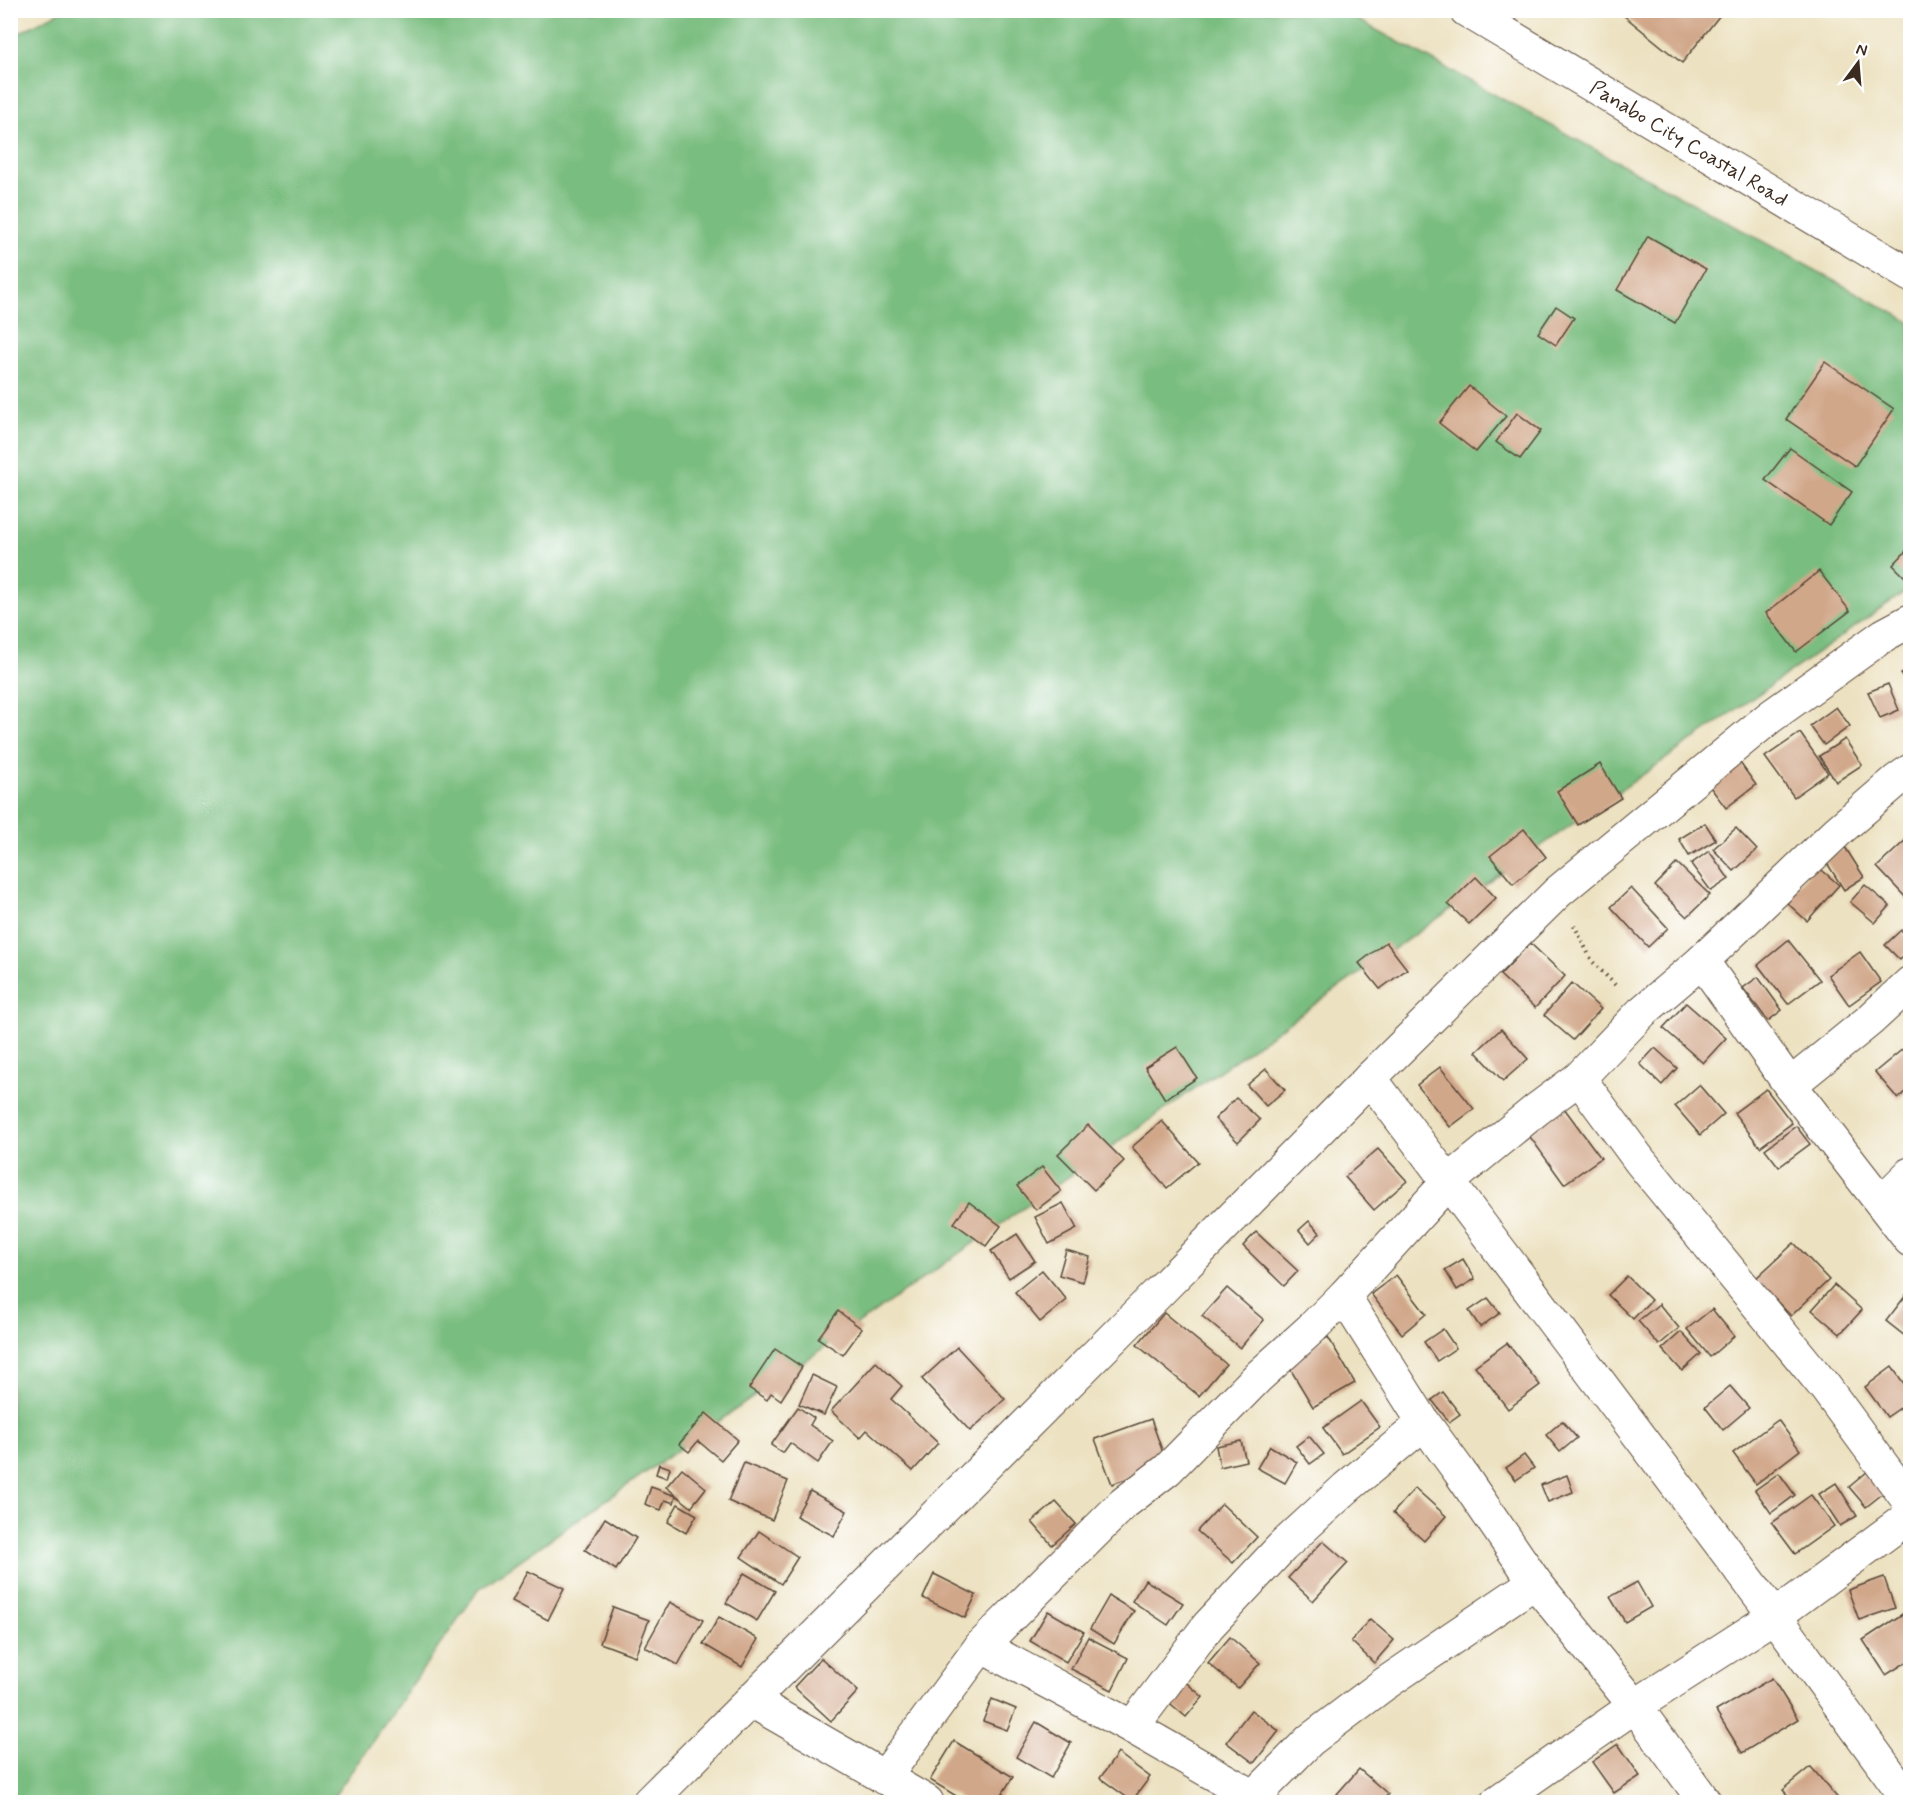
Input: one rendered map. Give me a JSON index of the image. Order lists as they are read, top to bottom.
{
  "streets": {
    "street": ["Panabo City Coastal Road"]
  },
  "north": "top"
}
